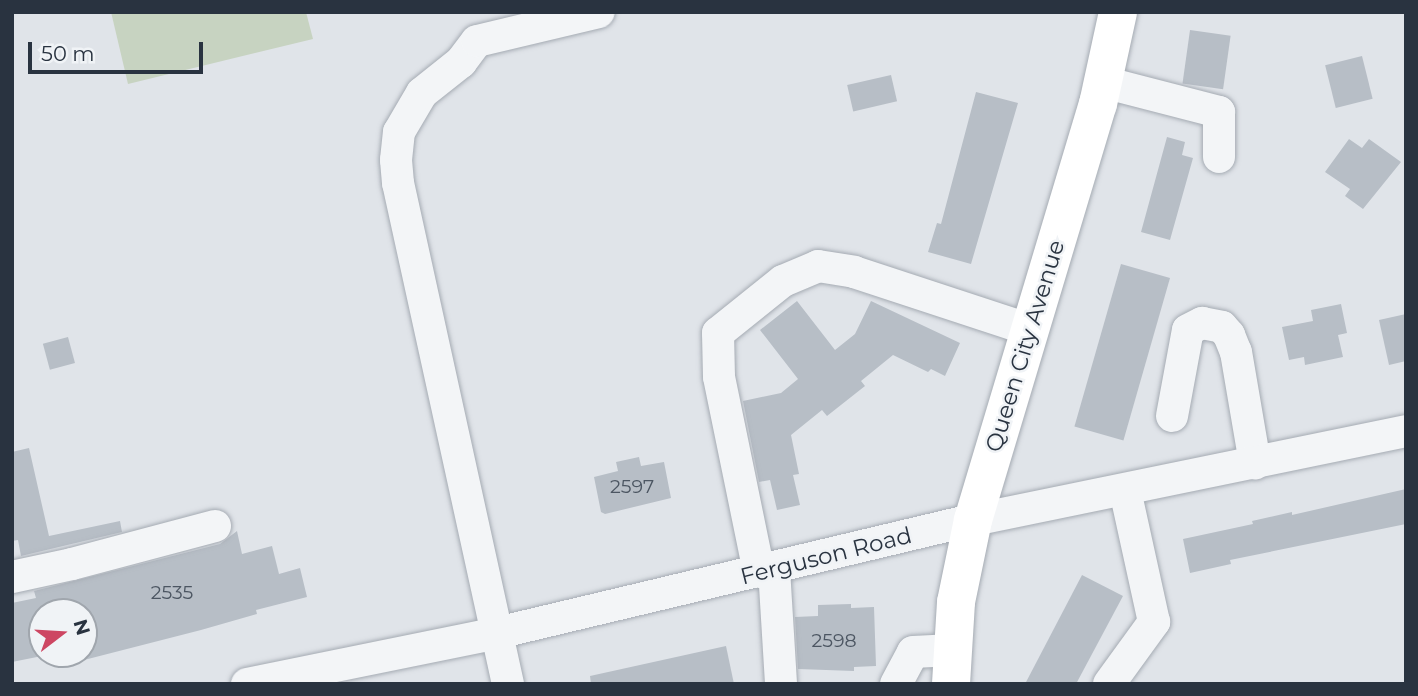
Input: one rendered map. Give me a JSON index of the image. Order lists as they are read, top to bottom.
{
  "streets": {
    "main road": ["Queen City Avenue"],
    "street": ["Ferguson Road"]
  },
  "crossings": [
    ["Queen City Avenue", "Ferguson Road"]
  ],
  "house_numbers": ["2597", "2535", "2598"],
  "scale_bar": "50 m",
  "north": "right"
}
